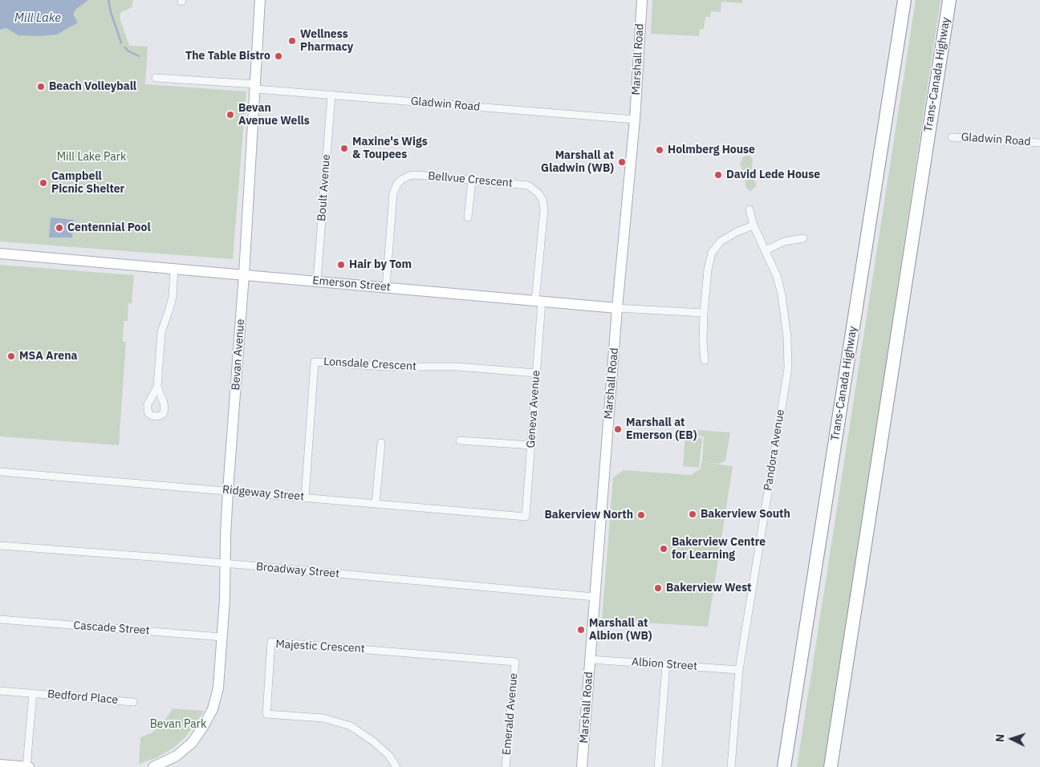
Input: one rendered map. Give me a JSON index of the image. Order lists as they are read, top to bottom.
{
  "streets": {
    "highway": ["Trans-Canada Highway"],
    "main road": ["Marshall Road", "Emerson Street", "Bevan Avenue"],
    "street": [
      "Gladwin Road",
      "Bellvue Crescent",
      "Boult Avenue",
      "Lonsdale Crescent",
      "Geneva Avenue",
      "Pandora Avenue",
      "Ridgeway Street",
      "Broadway Street",
      "Cascade Street",
      "Majestic Crescent",
      "Albion Street",
      "Bedford Place",
      "Emerald Avenue"
    ]
  },
  "crossings": [
    ["Marshall Road", "Gladwin Road"],
    ["Marshall Road", "Emerson Street"],
    ["Marshall Road", "Broadway Street"],
    ["Marshall Road", "Albion Street"],
    ["Gladwin Road", "Boult Avenue"],
    ["Gladwin Road", "Bevan Avenue"],
    ["Bellvue Crescent", "Emerson Street"],
    ["Bellvue Crescent", "Geneva Avenue"],
    ["Boult Avenue", "Emerson Street"],
    ["Emerson Street", "Bevan Avenue"],
    ["Emerson Street", "Geneva Avenue"],
    ["Bevan Avenue", "Ridgeway Street"],
    ["Bevan Avenue", "Broadway Street"],
    ["Bevan Avenue", "Cascade Street"],
    ["Lonsdale Crescent", "Geneva Avenue"],
    ["Lonsdale Crescent", "Ridgeway Street"],
    ["Geneva Avenue", "Ridgeway Street"],
    ["Pandora Avenue", "Albion Street"],
    ["Majestic Crescent", "Emerald Avenue"]
  ],
  "water": ["Mill Lake"],
  "parks": ["Mill Lake Park", "Bevan Park"],
  "places": [
    "Wellness Pharmacy",
    "The Table Bistro",
    "Beach Volleyball",
    "Bevan Avenue Wells",
    "Maxine's Wigs & Toupees",
    "Holmberg House",
    "Marshall at Gladwin (WB)",
    "David Lede House",
    "Campbell Picnic Shelter",
    "Centennial Pool",
    "Hair by Tom",
    "MSA Arena",
    "Marshall at Emerson (EB)",
    "Bakerview South",
    "Bakerview North",
    "Bakerview Centre for Learning",
    "Bakerview West",
    "Marshall at Albion (WB)"
  ],
  "north": "left"
}
